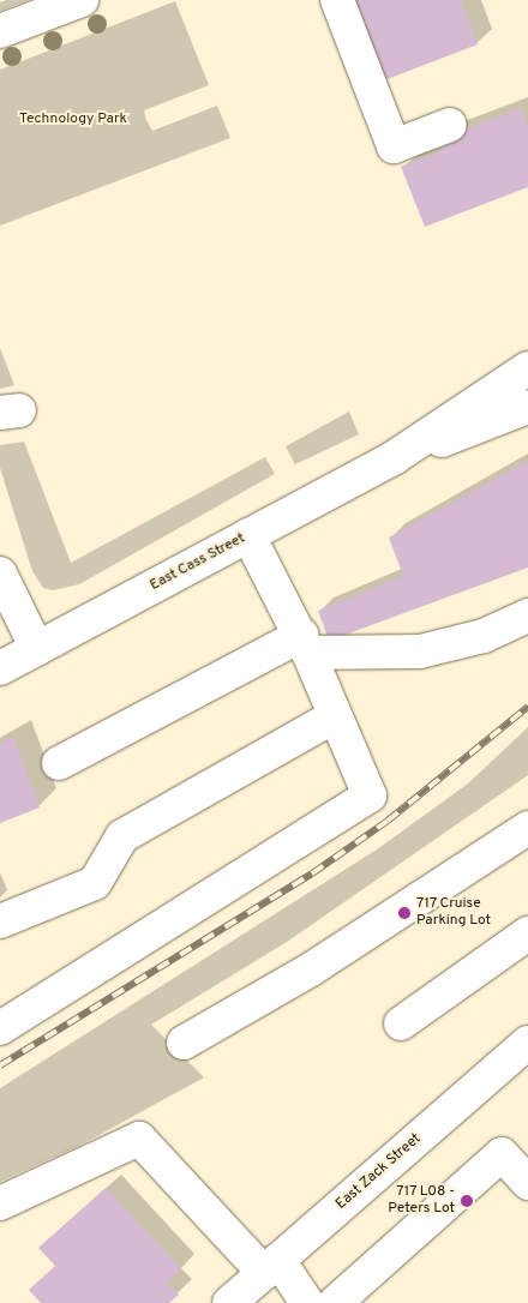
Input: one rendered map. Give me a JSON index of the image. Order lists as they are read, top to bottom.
{
  "streets": {
    "main road": ["East Cass Street", "East Zack Street"]
  },
  "parks": ["Technology Park"],
  "places": ["717 Cruise Parking Lot", "717 L08 - Peters Lot"]
}
